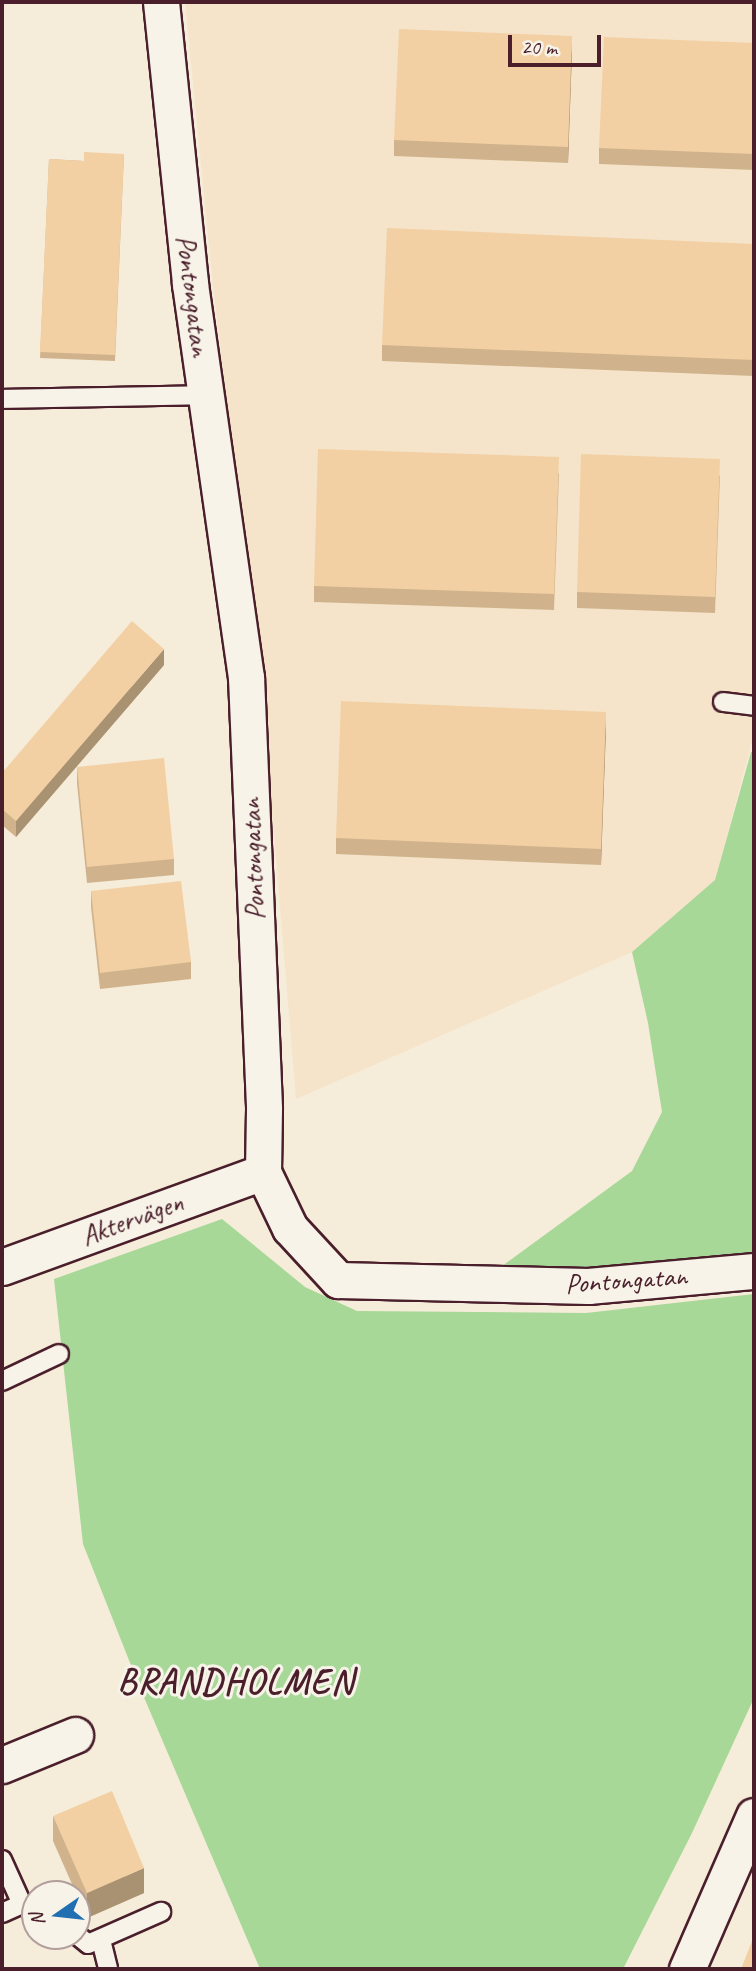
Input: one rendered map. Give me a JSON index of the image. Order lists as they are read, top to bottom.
{
  "streets": {
    "street": ["Pontongatan", "Aktervägen"]
  },
  "crossings": [
    ["Pontongatan", "Aktervägen"]
  ],
  "districts": ["BRANDHOLMEN"],
  "scale_bar": "20 m",
  "north": "left"
}
